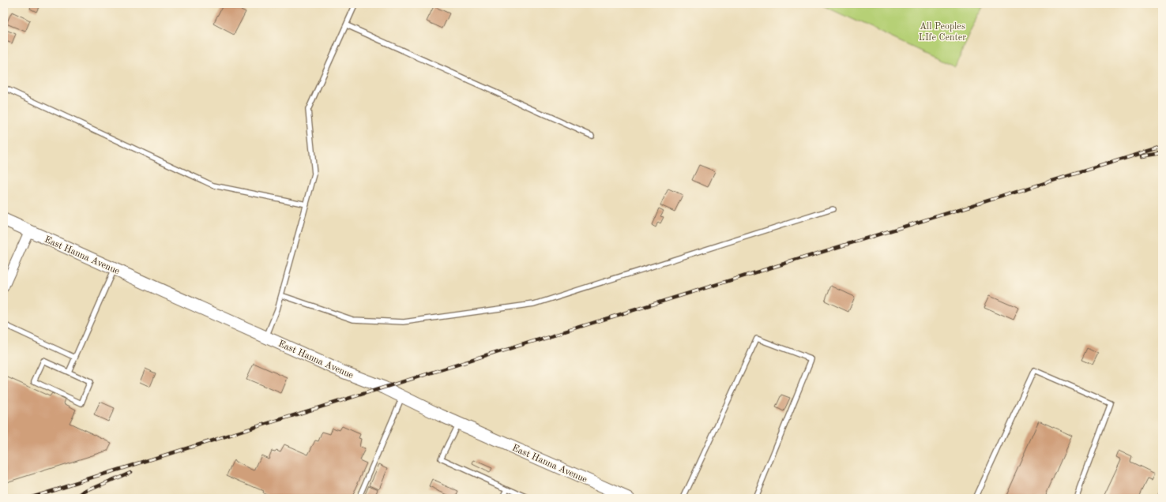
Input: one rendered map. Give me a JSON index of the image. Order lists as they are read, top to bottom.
{
  "streets": {
    "street": ["East Hanna Avenue"]
  },
  "parks": ["All Peoples LIfe Center"]
}
